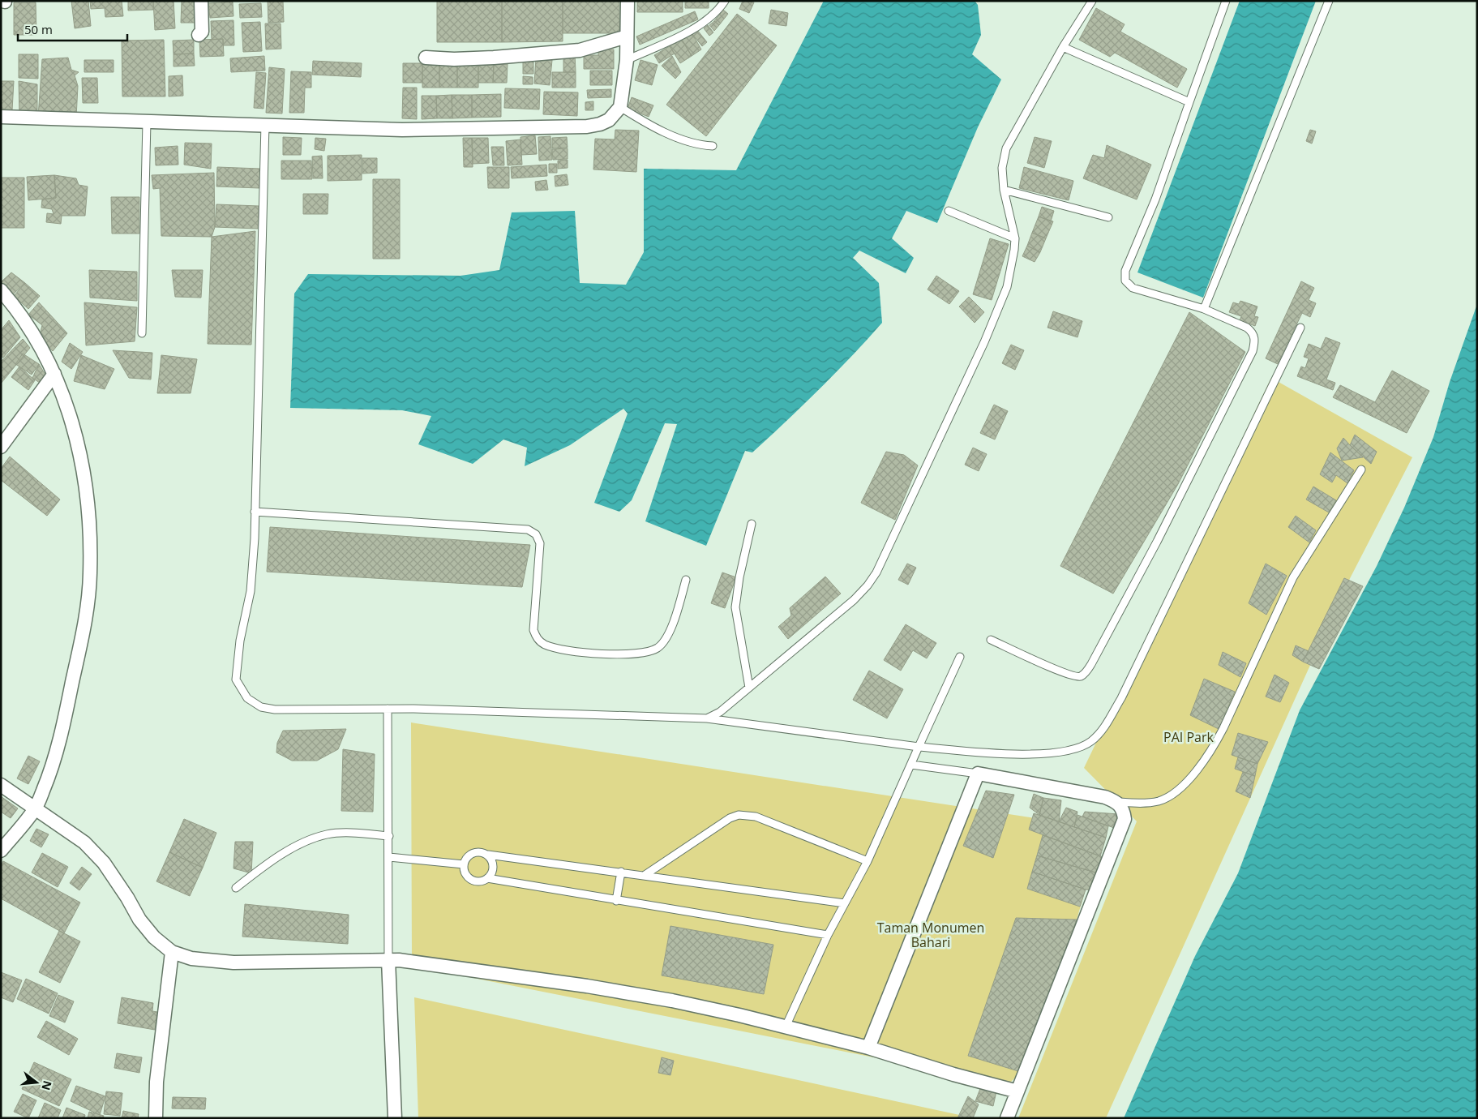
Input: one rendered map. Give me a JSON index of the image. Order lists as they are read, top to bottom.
{
  "parks": ["PAI Park", "Taman Monumen Bahari"],
  "scale_bar": "50 m",
  "north": "right"
}
